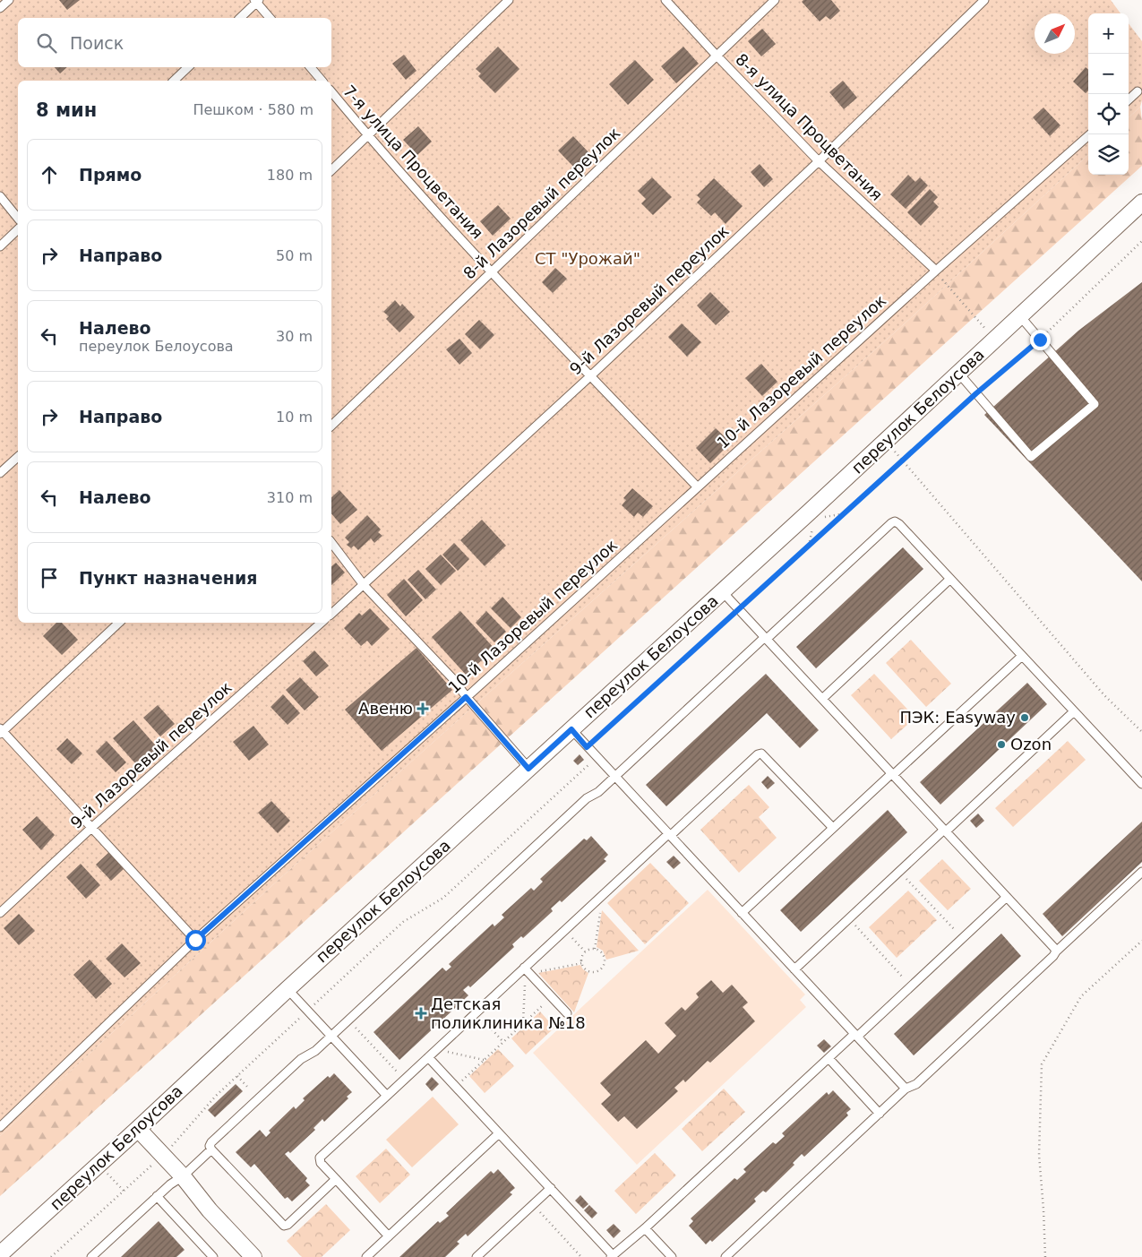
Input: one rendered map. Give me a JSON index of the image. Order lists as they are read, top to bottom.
{
  "streets": {
    "street": ["переулок Белоусова"],
    "lane": [
      "8-я улица Процветания",
      "7-я улица Процветания",
      "8-й Лазоревый переулок",
      "9-й Лазоревый переулок",
      "10-й Лазоревый переулок"
    ]
  },
  "crossings": [
    ["8-я улица Процветания", "8-й Лазоревый переулок"],
    ["8-я улица Процветания", "9-й Лазоревый переулок"],
    ["8-я улица Процветания", "10-й Лазоревый переулок"],
    ["7-я улица Процветания", "8-й Лазоревый переулок"],
    ["7-я улица Процветания", "9-й Лазоревый переулок"],
    ["7-я улица Процветания", "10-й Лазоревый переулок"]
  ],
  "parks": ["СТ \"Урожай\""],
  "places": {
    "health": ["Авеню", "Детская поликлиника №18"],
    "other": ["ПЭК: Easyway", "Ozon"]
  },
  "north": "top right",
  "page": {
    "map_buttons": ["+", "−"],
    "search": "Поиск",
    "heading": ["8 мин", "Пешком · 580 m"],
    "list": [
      ["Прямо", "180 m"],
      ["Направо", "50 m"],
      ["Налево", "переулок Белоусова", "30 m"],
      ["Направо", "10 m"],
      ["Налево", "310 m"],
      "Пункт назначения"
    ]
  }
}
